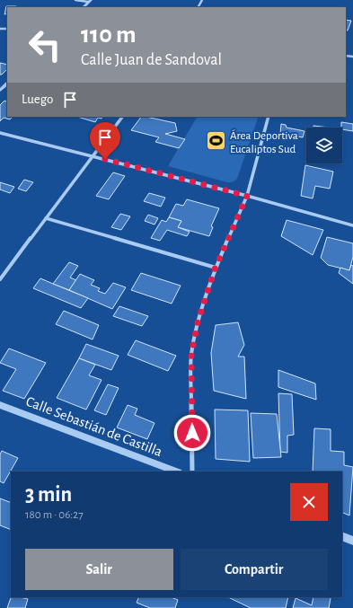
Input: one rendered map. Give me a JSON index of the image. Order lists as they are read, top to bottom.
{
  "streets": {
    "street": ["Calle Sebastián de Castilla"]
  },
  "places": {
    "sports": ["Área Deportiva Eucaliptos Sud"]
  },
  "page": {
    "turn": ["110 m", "Calle Juan de Sandoval"],
    "then": "Luego",
    "heading": ["3 min", "180 m · 06:27"],
    "buttons": ["Salir", "Compartir"]
  }
}
